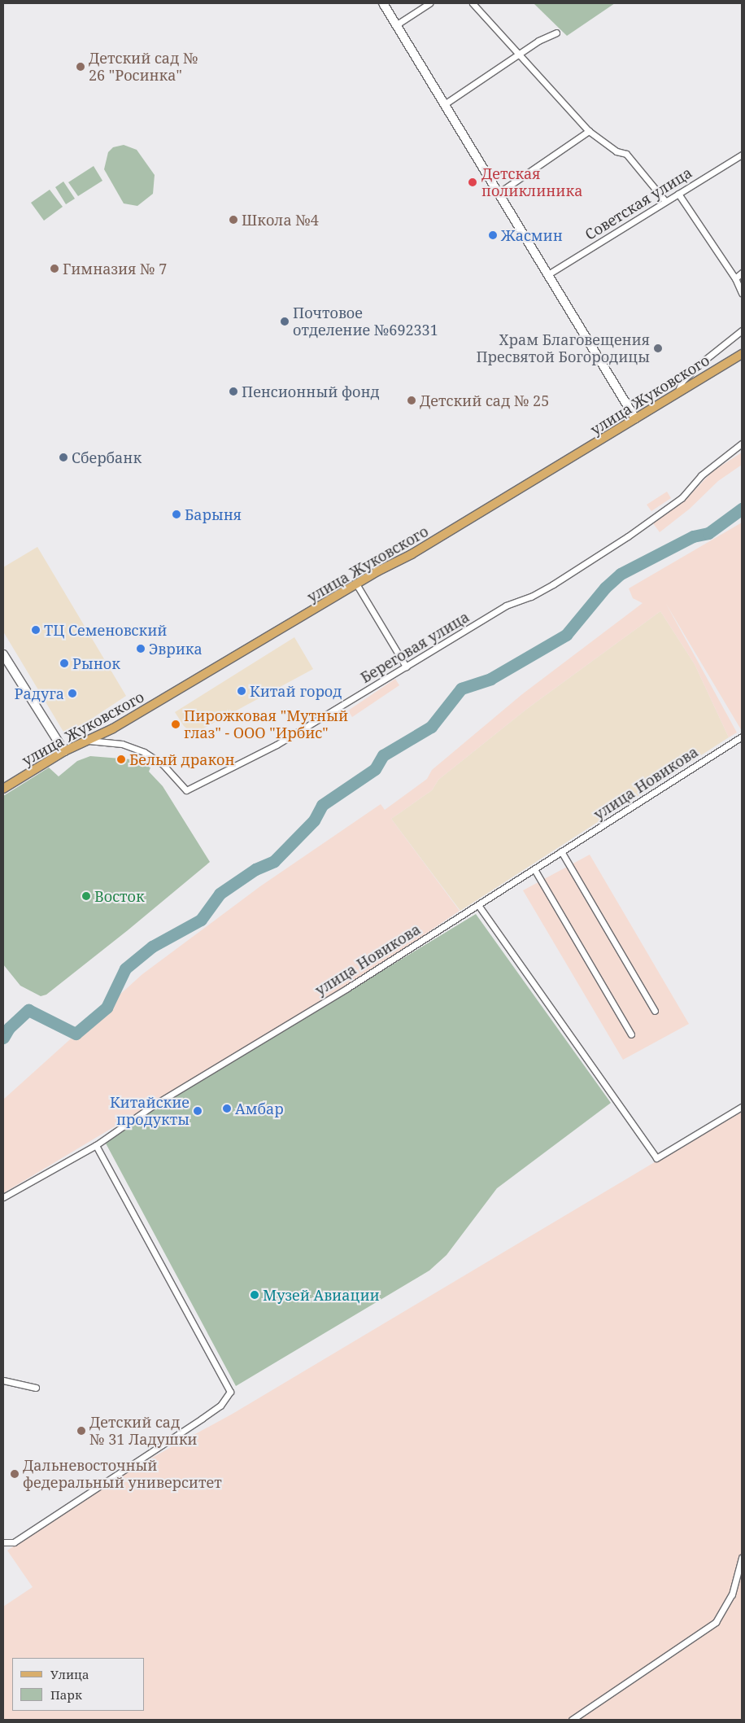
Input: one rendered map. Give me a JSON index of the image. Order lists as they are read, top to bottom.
{
  "streets": {
    "main road": ["улица Жуковского"],
    "street": ["Советская улица", "Береговая улица", "улица Новикова"]
  },
  "crossings": [
    ["улица Жуковского", "Береговая улица"]
  ],
  "places": [
    "Детский сад № 26 \"Росинка\"",
    "Детская поликлиника",
    "Школа №4",
    "Жасмин",
    "Гимназия № 7",
    "Почтовое отделение №692331",
    "Храм Благовещения Пресвятой Богородицы",
    "Пенсионный фонд",
    "Детский сад № 25",
    "Сбербанк",
    "Барыня",
    "ТЦ Семеновский",
    "Эврика",
    "Рынок",
    "Китай город",
    "Радуга",
    "Пирожковая \"Мутный глаз\" - ООО \"Ирбис\"",
    "Белый дракон",
    "Восток",
    "Амбар",
    "Китайские продукты",
    "Музей Авиации",
    "Детский сад № 31 Ладушки",
    "Дальневосточный федеральный университет"
  ],
  "legend": ["Улица", "Парк"]
}
